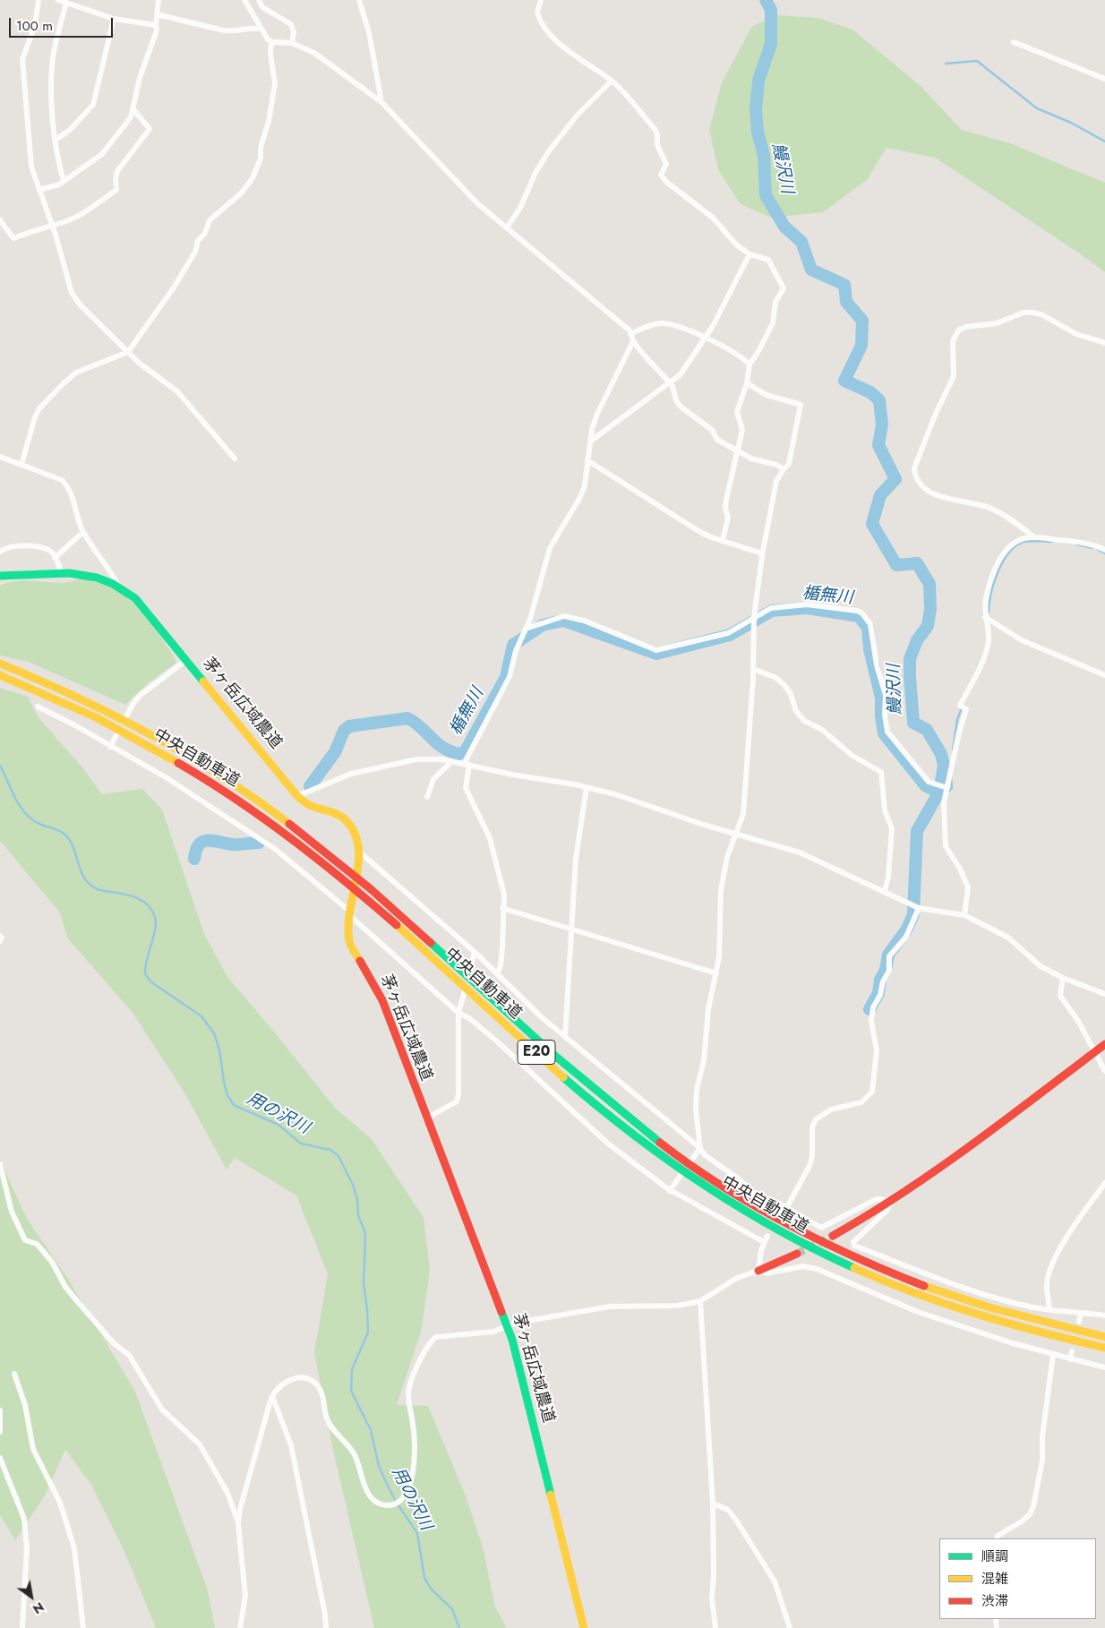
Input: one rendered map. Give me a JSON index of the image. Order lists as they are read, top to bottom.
{
  "streets": {
    "main road": ["茅ヶ岳広域農道", "中央自動車道", "E20"]
  },
  "water": ["鰻沢川", "楯無川", "用の沢川"],
  "legend": ["順調", "混雑", "渋滞"],
  "scale_bar": "100 m",
  "north": "bottom right"
}
